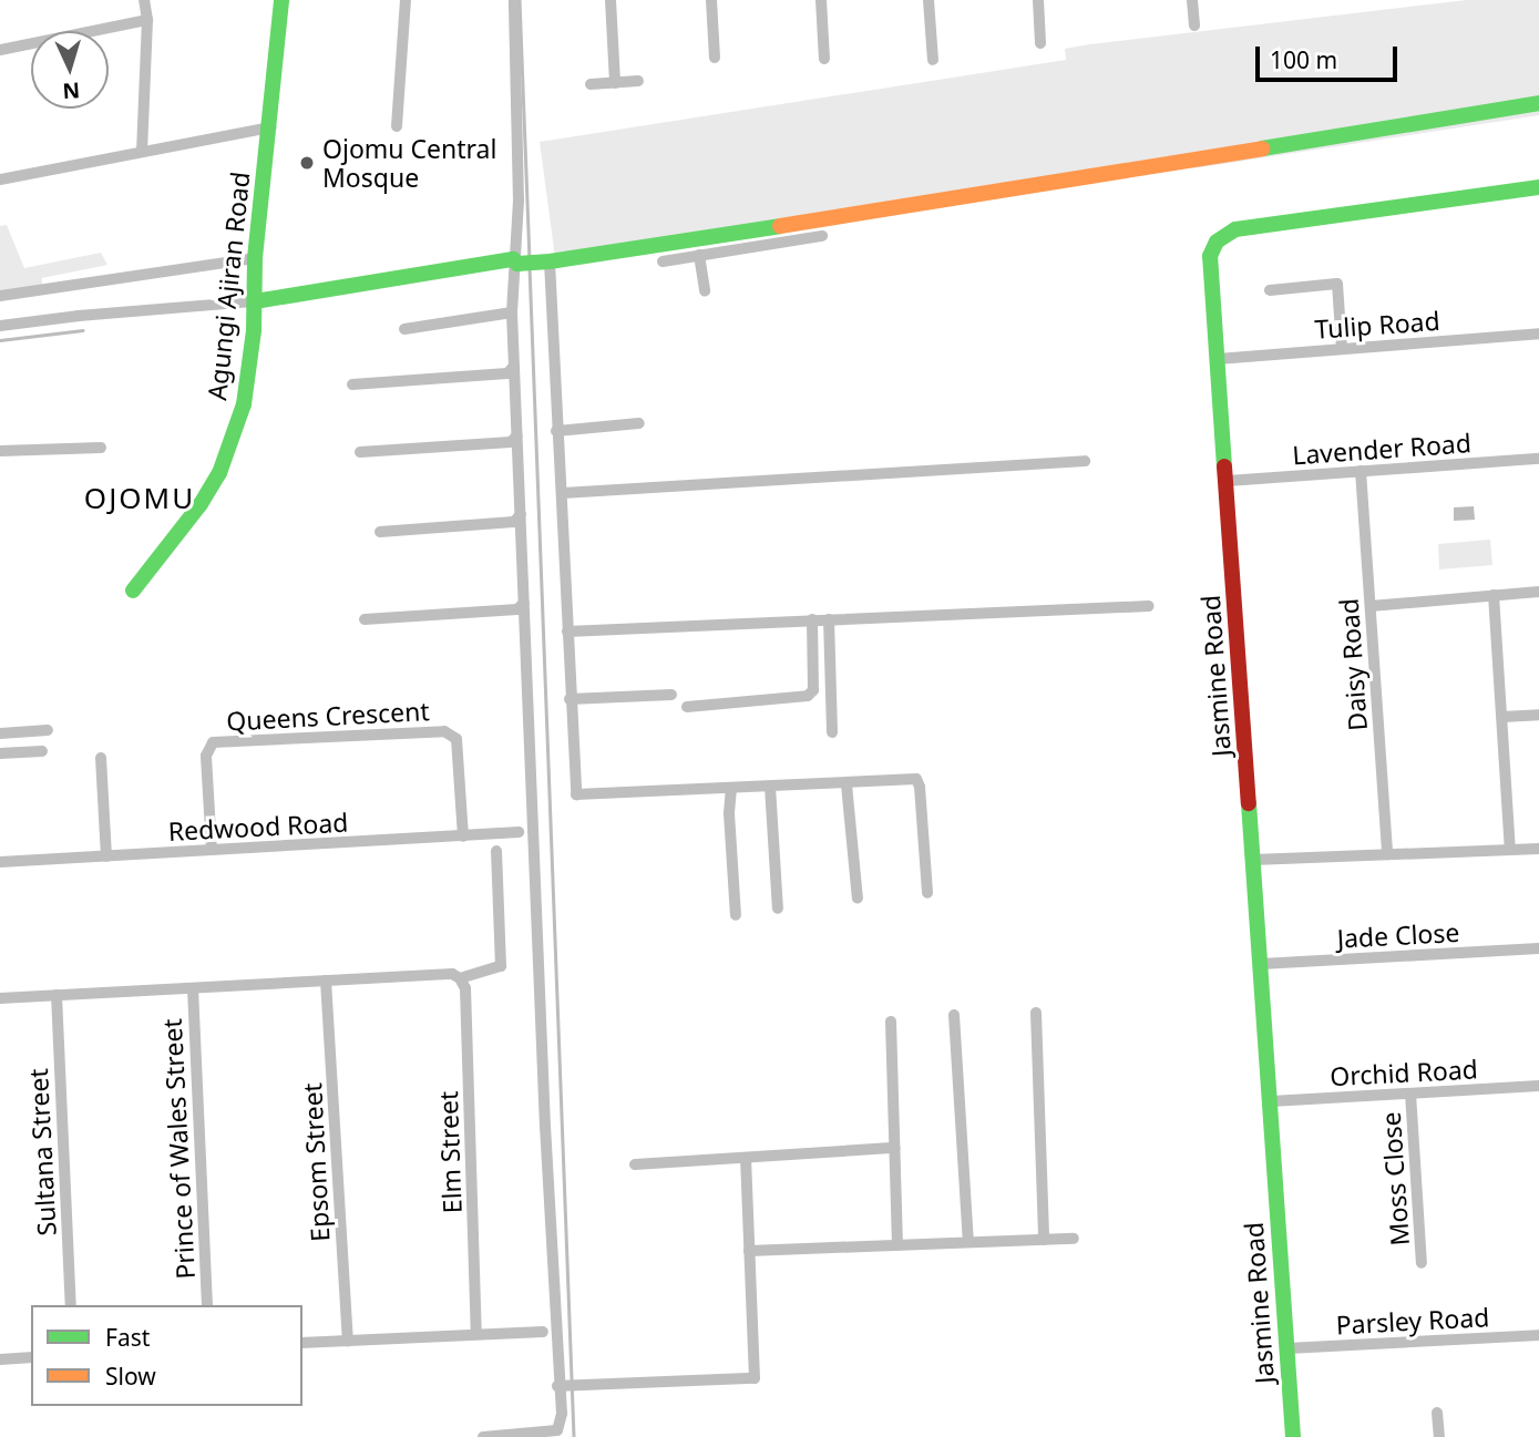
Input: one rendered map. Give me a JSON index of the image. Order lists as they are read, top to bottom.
{
  "streets": {
    "street": [
      "Agungi Ajiran Road",
      "Tulip Road",
      "Lavender Road",
      "Daisy Road",
      "Jasmine Road",
      "Queens Crescent",
      "Redwood Road",
      "Jade Close",
      "Orchid Road",
      "Prince of Wales Street",
      "Sultana Street",
      "Elm Street",
      "Epsom Street",
      "Moss Close",
      "Parsley Road"
    ]
  },
  "crossings": [
    ["Tulip Road", "Jasmine Road"],
    ["Lavender Road", "Daisy Road"],
    ["Lavender Road", "Jasmine Road"],
    ["Jasmine Road", "Jade Close"],
    ["Jasmine Road", "Orchid Road"],
    ["Jasmine Road", "Parsley Road"],
    ["Queens Crescent", "Redwood Road"],
    ["Orchid Road", "Moss Close"]
  ],
  "districts": ["OJOMU"],
  "places": ["Ojomu Central Mosque"],
  "legend": ["Fast", "Slow"],
  "scale_bar": "100 m",
  "north": "bottom"
}
